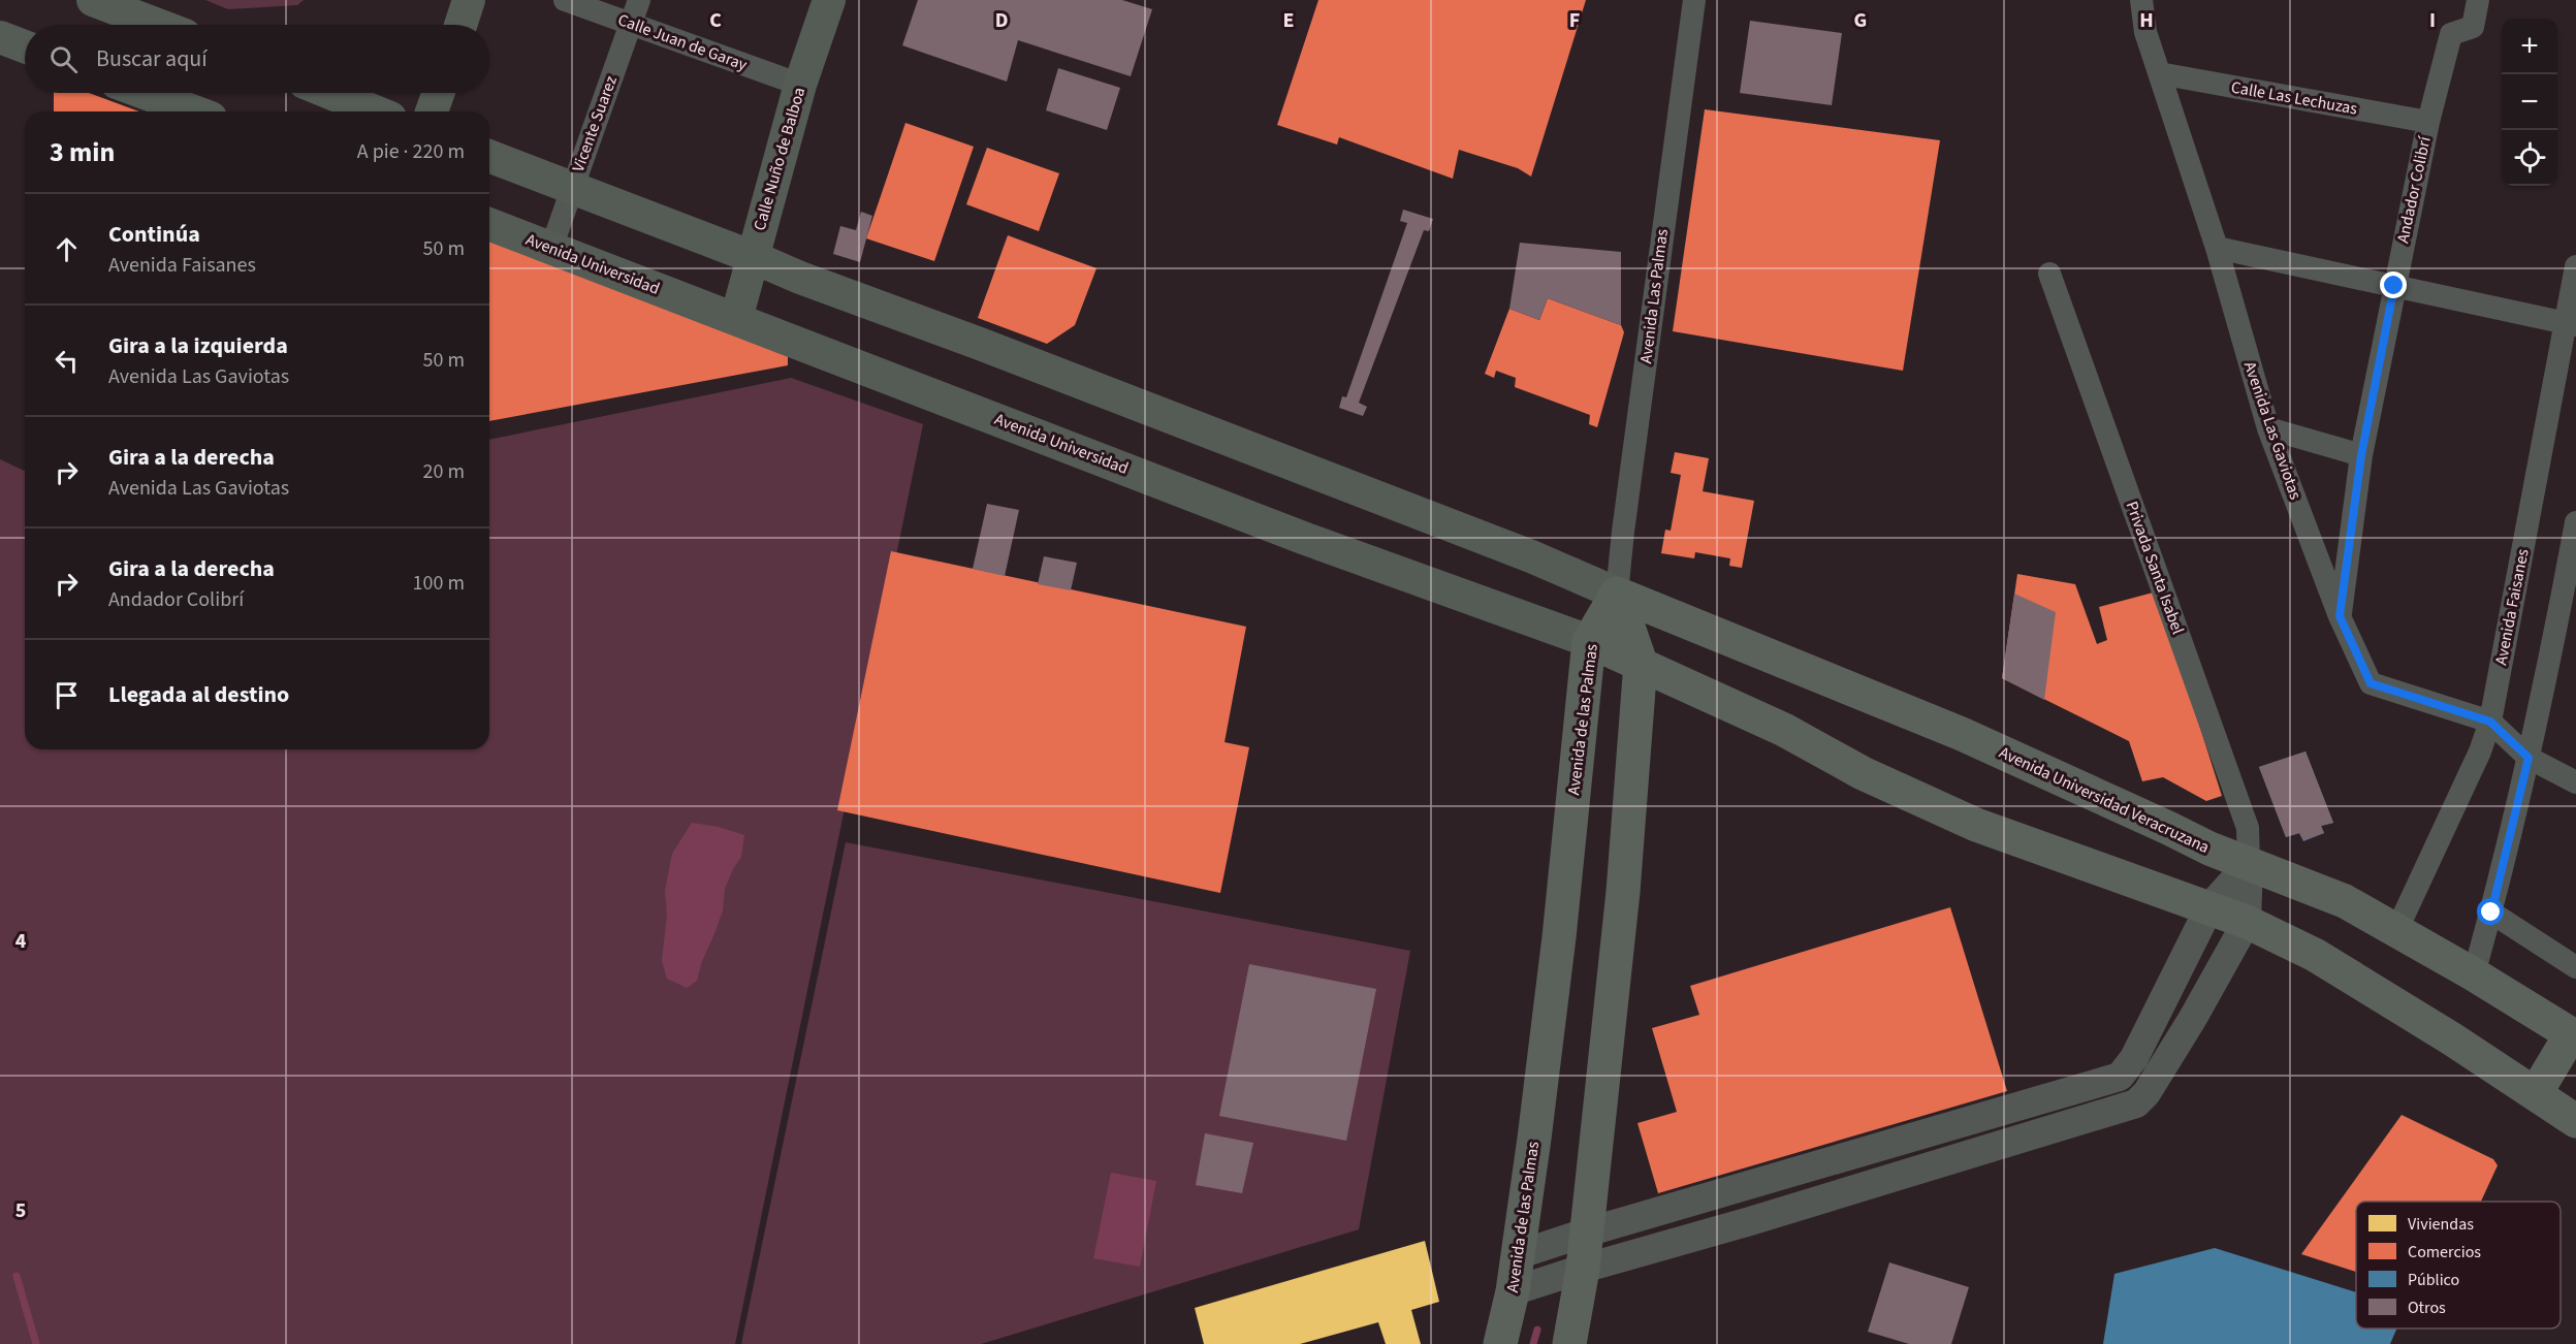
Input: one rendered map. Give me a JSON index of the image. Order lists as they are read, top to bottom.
{
  "streets": {
    "main road": [
      "Calle Nuño de Balboa",
      "Avenida Universidad",
      "Avenida de las Palmas",
      "Avenida Universidad Veracruzana"
    ],
    "street": [
      "Calle Juan de Garay",
      "Calle Las Lechuzas",
      "Vicente Suarez",
      "Andador Colibrí",
      "Avenida Las Palmas",
      "Avenida Las Gaviotas",
      "Privada Santa Isabel",
      "Avenida Faisanes"
    ]
  },
  "crossings": [
    ["Calle Juan de Garay", "Vicente Suarez"],
    ["Calle Juan de Garay", "Calle Nuño de Balboa"],
    ["Calle Las Lechuzas", "Andador Colibrí"],
    ["Calle Las Lechuzas", "Avenida Las Gaviotas"],
    ["Vicente Suarez", "Avenida Universidad"],
    ["Calle Nuño de Balboa", "Avenida Universidad"],
    ["Andador Colibrí", "Avenida Las Gaviotas"],
    ["Avenida Universidad", "Avenida de las Palmas"],
    ["Avenida Las Palmas", "Avenida de las Palmas"],
    ["Avenida Las Palmas", "Avenida Universidad Veracruzana"],
    ["Avenida Las Gaviotas", "Avenida Faisanes"],
    ["Privada Santa Isabel", "Avenida Universidad Veracruzana"],
    ["Avenida Faisanes", "Avenida Universidad Veracruzana"],
    ["Avenida de las Palmas", "Avenida Universidad Veracruzana"]
  ],
  "legend": [
    "Viviendas",
    "Comercios",
    "Público",
    "Otros"
  ],
  "page": {
    "map_buttons": ["+", "−"],
    "search": "Buscar aquí",
    "heading": ["3 min", "A pie · 220 m"],
    "list": [
      ["Continúa", "Avenida Faisanes", "50 m"],
      ["Gira a la izquierda", "Avenida Las Gaviotas", "50 m"],
      ["Gira a la derecha", "Avenida Las Gaviotas", "20 m"],
      ["Gira a la derecha", "Andador Colibrí", "100 m"],
      "Llegada al destino"
    ]
  },
  "grid": {
    "columns": [
      "C",
      "D",
      "E",
      "F",
      "G",
      "H",
      "I"
    ],
    "rows": ["4", "5"]
  }
}
